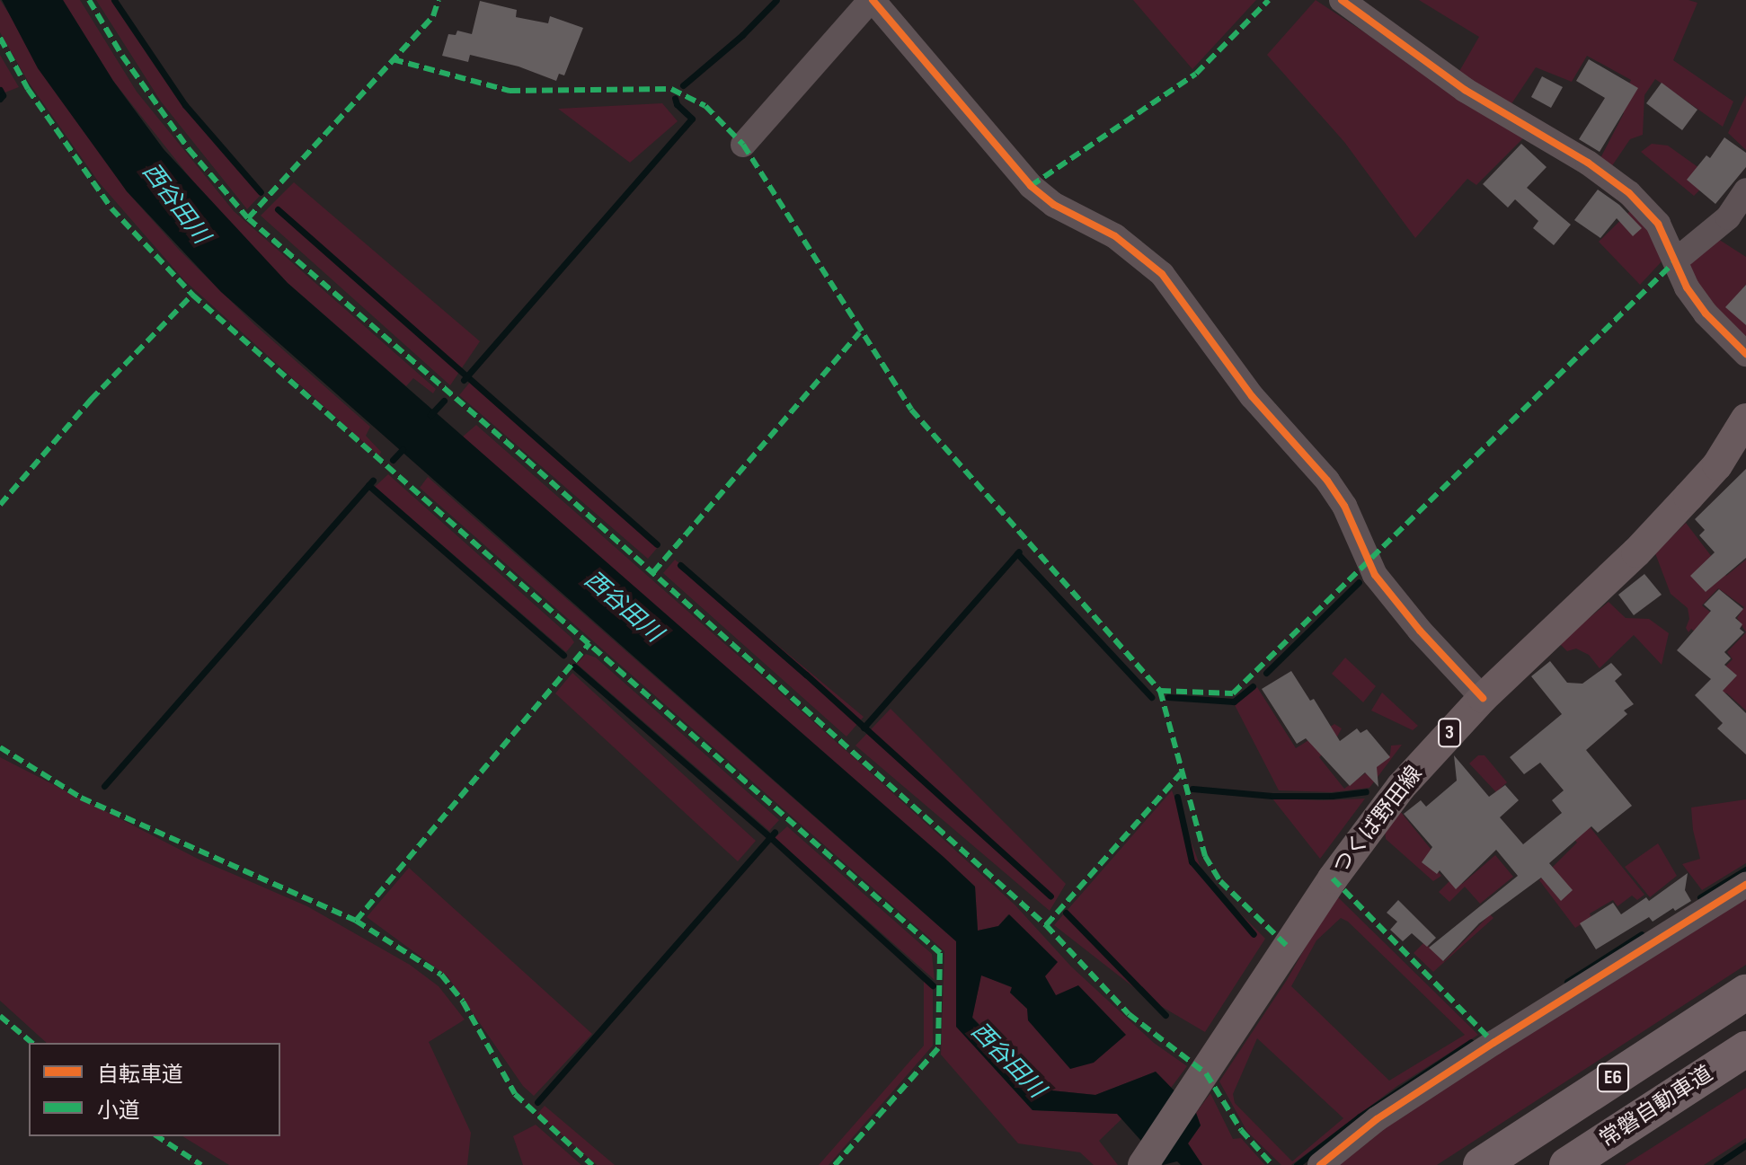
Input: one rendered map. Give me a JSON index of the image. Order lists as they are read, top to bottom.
{
  "streets": {
    "highway": ["E6", "常磐自動車道"],
    "main road": ["3", "つくば野田線"]
  },
  "water": ["西谷田川"],
  "legend": ["自転車道", "小道"]
}
